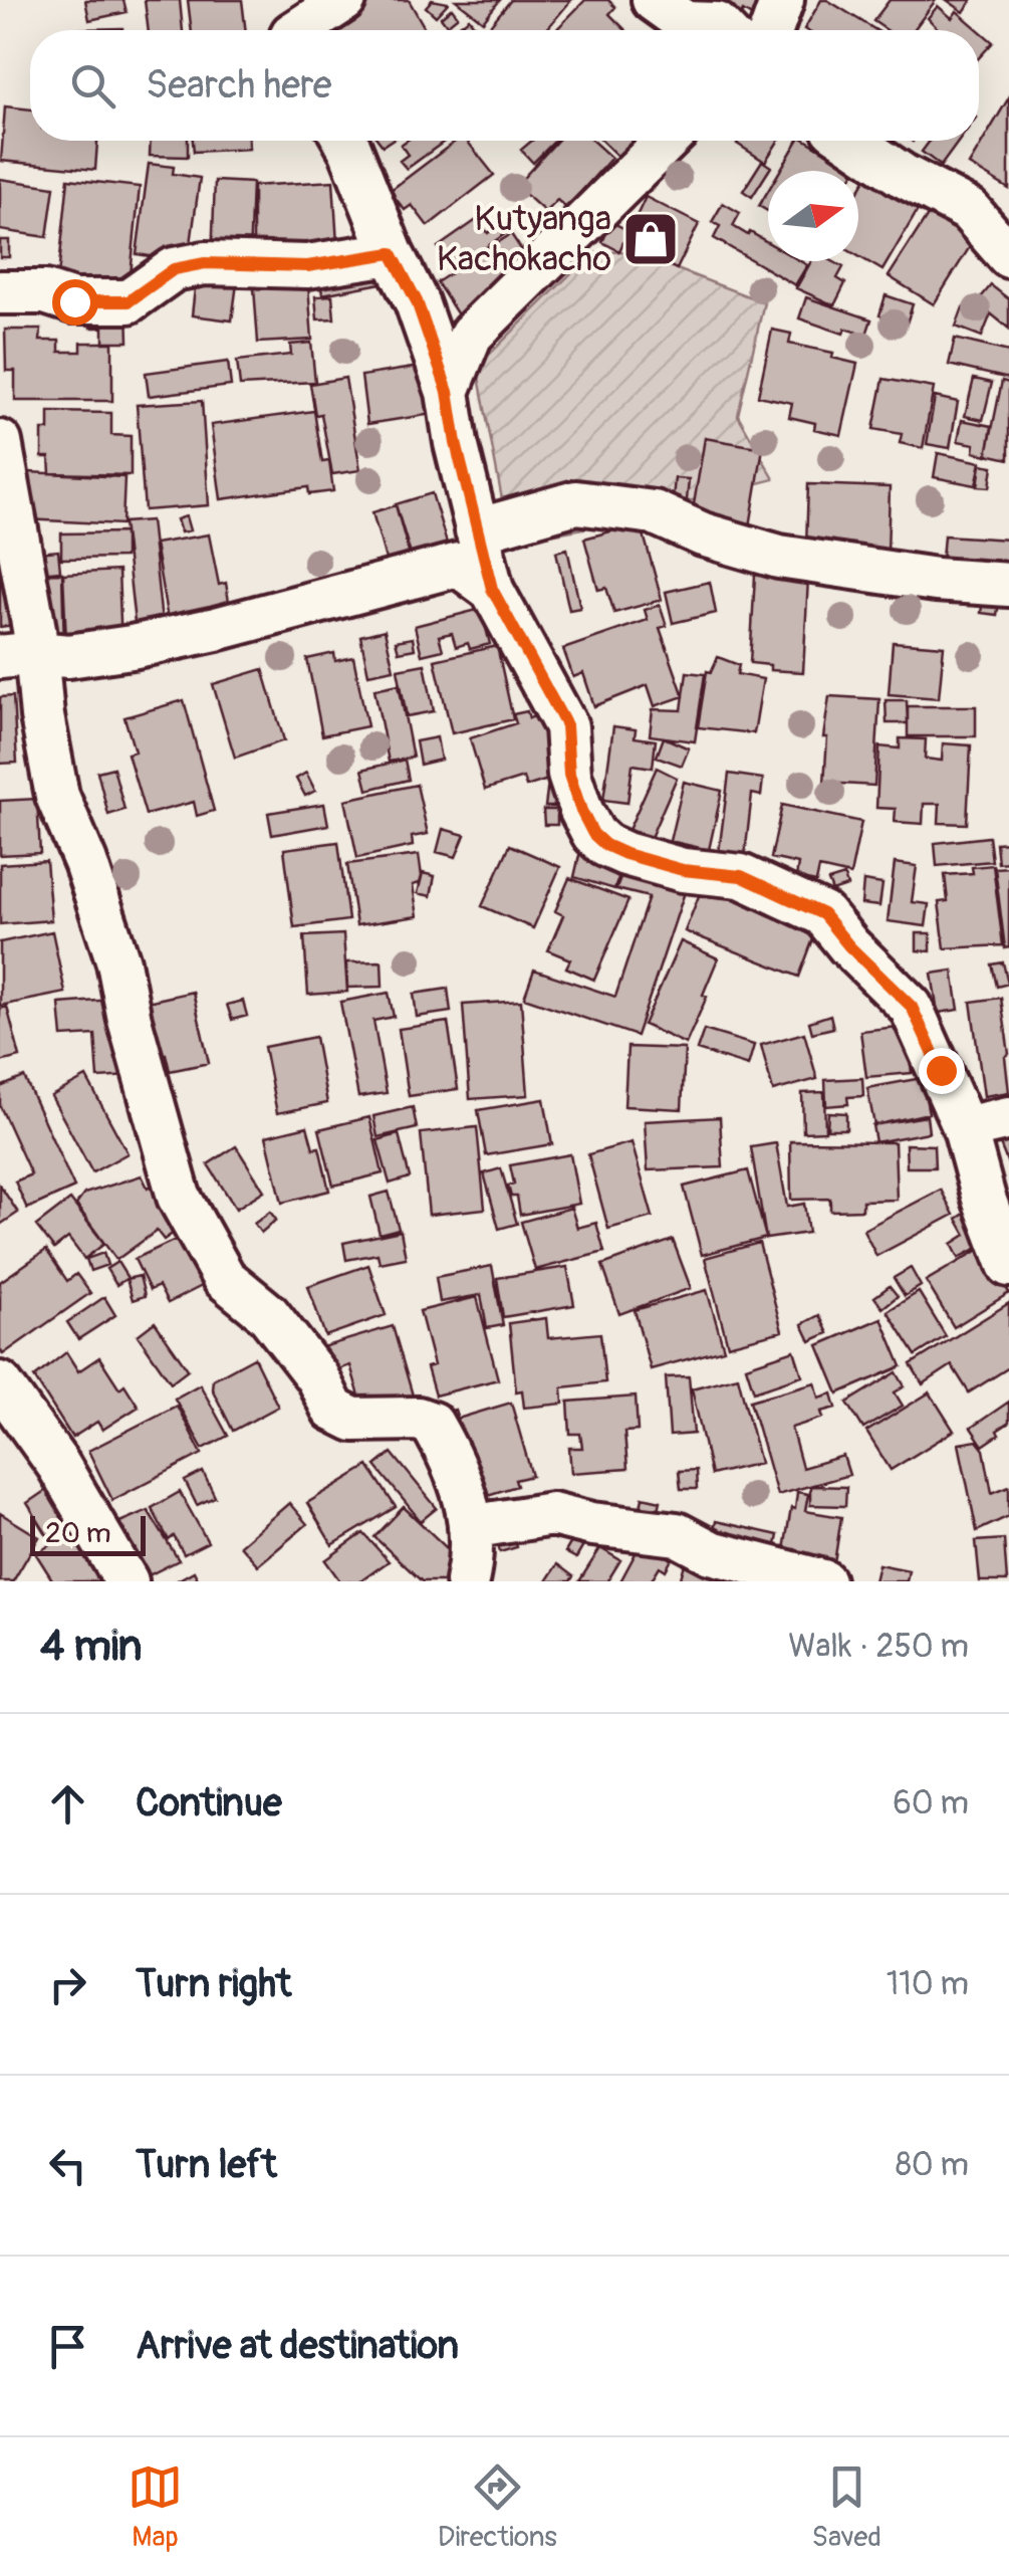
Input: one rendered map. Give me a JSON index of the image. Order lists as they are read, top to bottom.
{
  "places": {
    "shop": ["Kutyanga Kachokacho"]
  },
  "scale_bar": "20 m",
  "north": "right",
  "page": {
    "search": "Search here",
    "scale": "20 m",
    "heading": ["4 min", "Walk · 250 m"],
    "list": [
      ["Continue", "60 m"],
      ["Turn right", "110 m"],
      ["Turn left", "80 m"],
      "Arrive at destination"
    ],
    "nav": ["Map", "Directions", "Saved"]
  }
}
